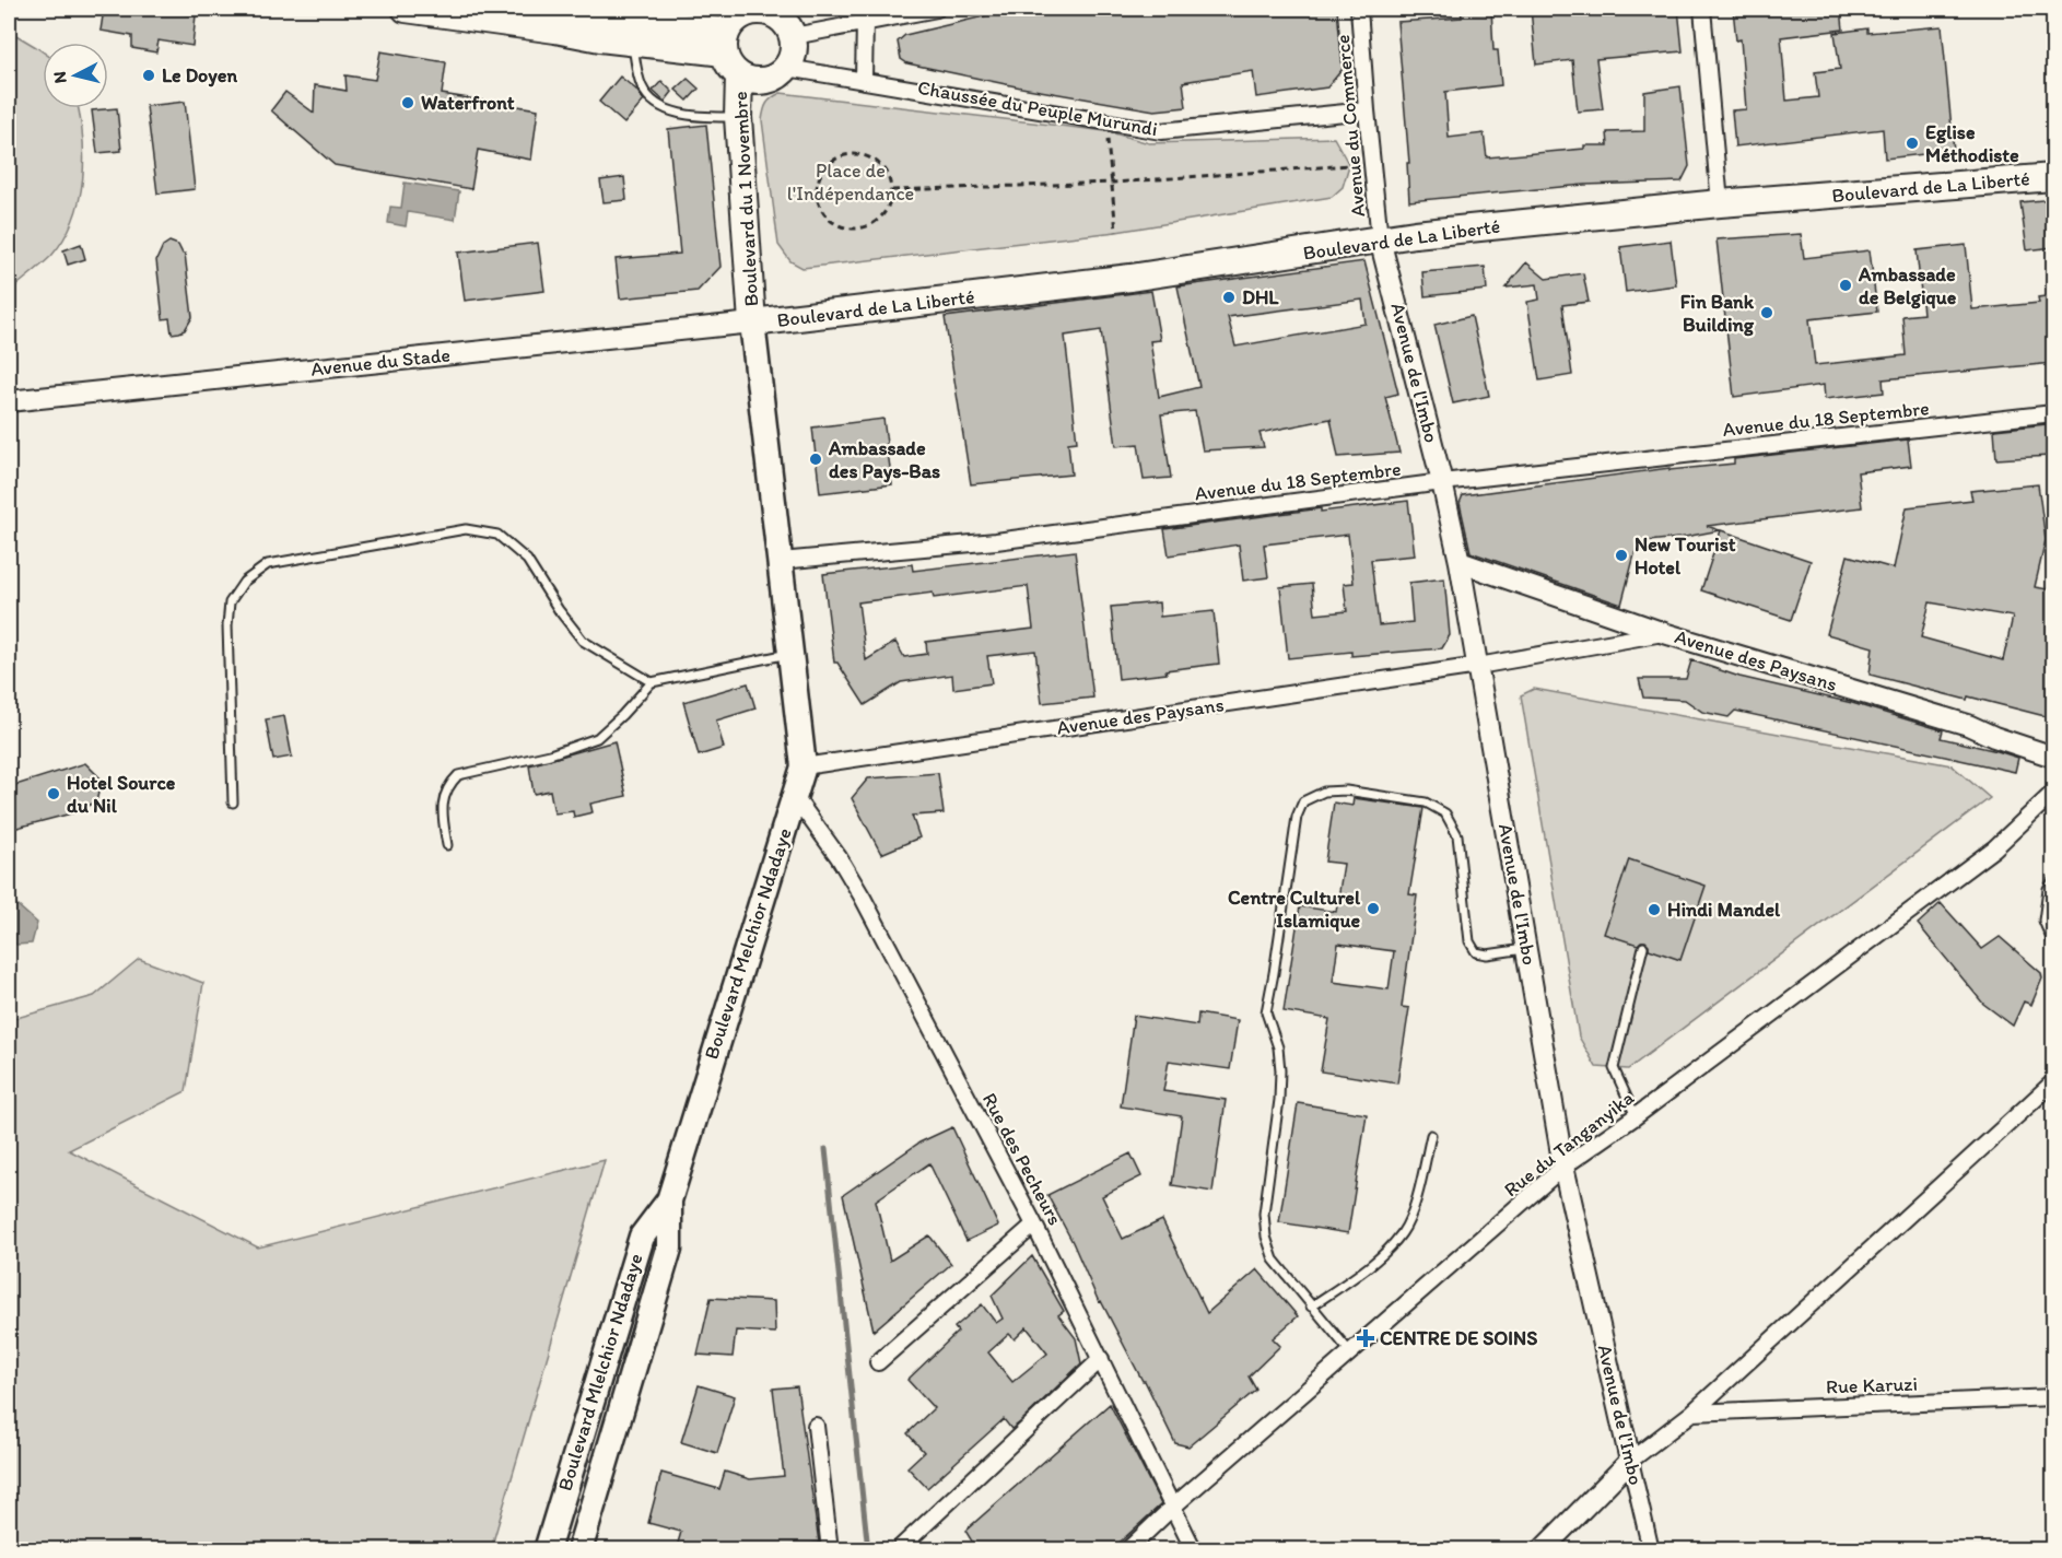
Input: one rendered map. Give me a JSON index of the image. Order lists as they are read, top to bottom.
{
  "streets": {
    "highway": ["Boulevard de La Liberté", "Boulevard du 1 Novembre"],
    "main road": ["Boulevard Melchior Ndadaye", "Boulevard Mlelchior Ndadaye"],
    "street": [
      "Chaussée du Peuple Murundi",
      "Avenue du Commerce",
      "Avenue du Stade",
      "Avenue de l'Imbo",
      "Avenue du 18 Septembre",
      "Avenue des Paysans",
      "Rue du Tanganyika",
      "Rue des Pecheurs",
      "Rue Karuzi"
    ]
  },
  "crossings": [
    ["Chaussée du Peuple Murundi", "Avenue du Commerce"],
    ["Chaussée du Peuple Murundi", "Boulevard du 1 Novembre"],
    ["Avenue du Commerce", "Boulevard de La Liberté"],
    ["Avenue du Commerce", "Avenue de l'Imbo"],
    ["Boulevard de La Liberté", "Boulevard du 1 Novembre"],
    ["Boulevard de La Liberté", "Avenue du Stade"],
    ["Boulevard de La Liberté", "Avenue de l'Imbo"],
    ["Boulevard de La Liberté", "Boulevard Melchior Ndadaye"],
    ["Boulevard du 1 Novembre", "Avenue du Stade"],
    ["Boulevard du 1 Novembre", "Boulevard Melchior Ndadaye"],
    ["Avenue du Stade", "Boulevard Melchior Ndadaye"],
    ["Avenue de l'Imbo", "Avenue du 18 Septembre"],
    ["Avenue de l'Imbo", "Avenue des Paysans"],
    ["Avenue de l'Imbo", "Rue du Tanganyika"],
    ["Avenue du 18 Septembre", "Boulevard Melchior Ndadaye"],
    ["Avenue des Paysans", "Boulevard Melchior Ndadaye"],
    ["Boulevard Melchior Ndadaye", "Rue des Pecheurs"],
    ["Boulevard Melchior Ndadaye", "Boulevard Mlelchior Ndadaye"],
    ["Rue du Tanganyika", "Rue des Pecheurs"]
  ],
  "parks": ["Place de l'Indépendance"],
  "places": {
    "other": [
      "Le Doyen",
      "Waterfront",
      "Eglise Méthodiste",
      "Ambassade de Belgique",
      "DHL",
      "Fin Bank Building",
      "Ambassade des Pays-Bas",
      "New Tourist Hotel",
      "Hotel Source du Nil",
      "Centre Culturel Islamique",
      "Hindi Mandel"
    ],
    "health": ["CENTRE DE SOINS"]
  },
  "north": "left"
}
